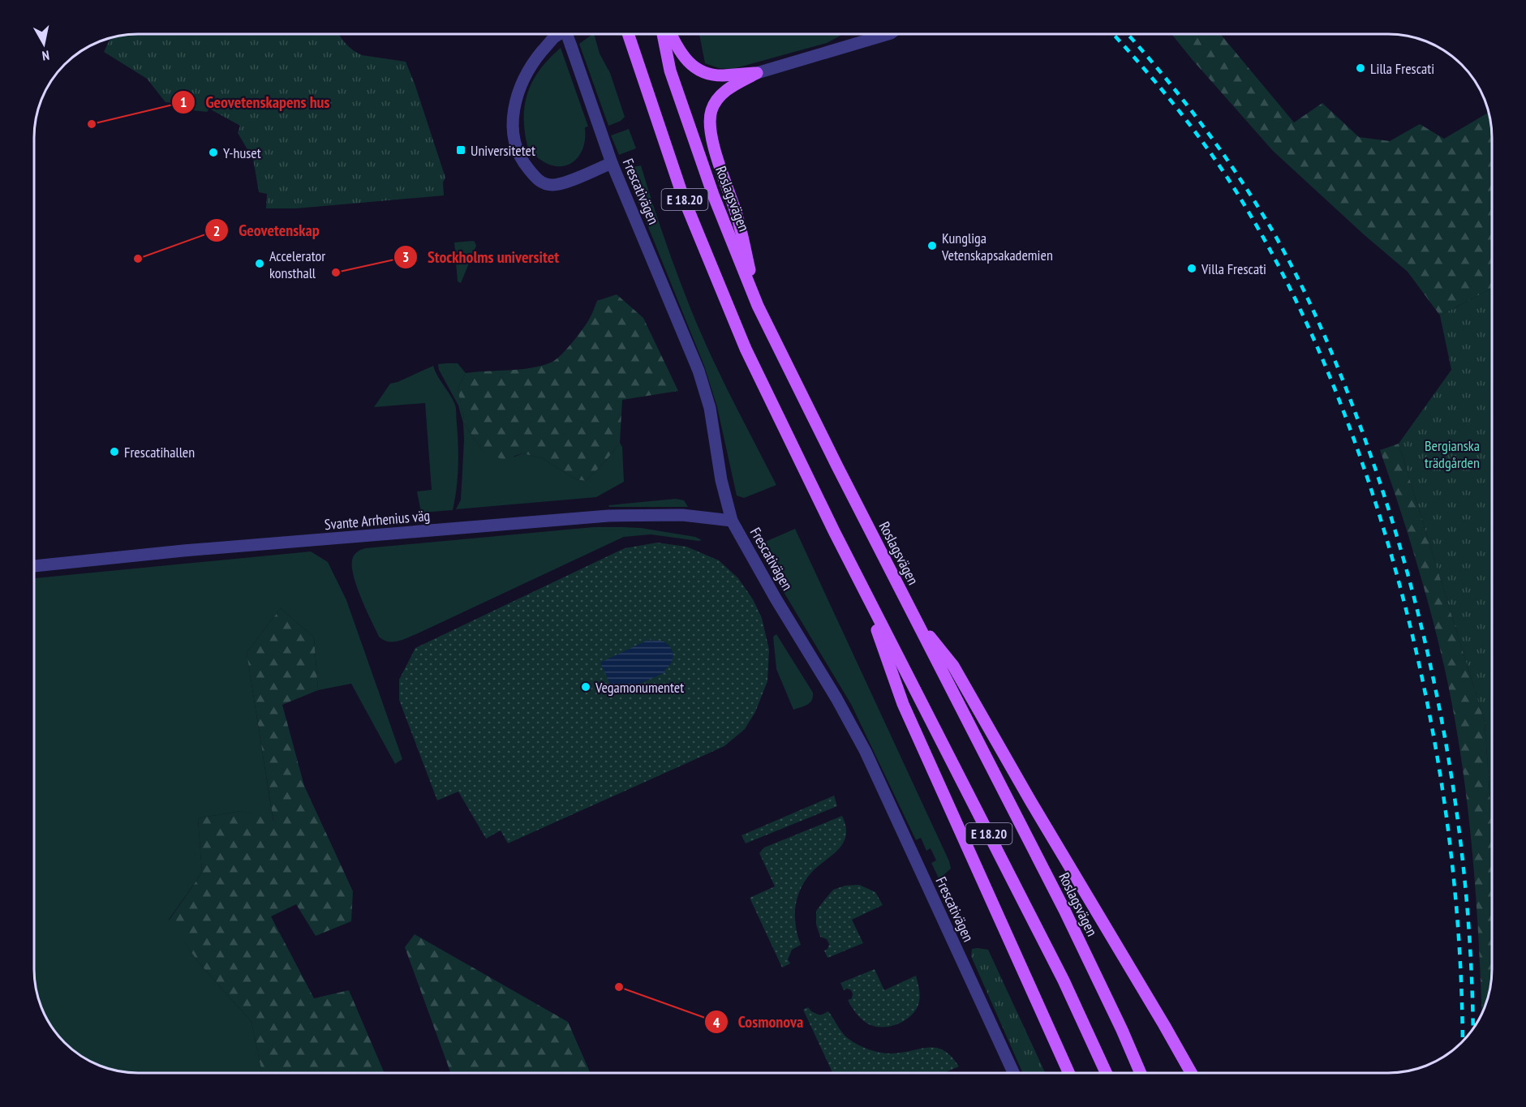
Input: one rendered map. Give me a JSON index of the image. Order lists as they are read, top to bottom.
{
  "streets": {
    "main road": ["Roslagsvägen", "E 18.20"],
    "street": ["Frescativägen", "Svante Arrhenius väg"]
  },
  "crossings": [
    ["Frescativägen", "Svante Arrhenius väg"]
  ],
  "parks": ["Bergianska trädgården"],
  "places": {
    "other": [
      "Lilla Frescati",
      "Geovetenskapens hus",
      "Y-huset",
      "Kungliga Vetenskapsakademien",
      "Geovetenskap",
      "Accelerator konsthall",
      "Villa Frescati",
      "Stockholms universitet",
      "Frescatihallen",
      "Vegamonumentet",
      "Cosmonova"
    ],
    "transit": ["Universitetet"]
  },
  "north": "bottom"
}
